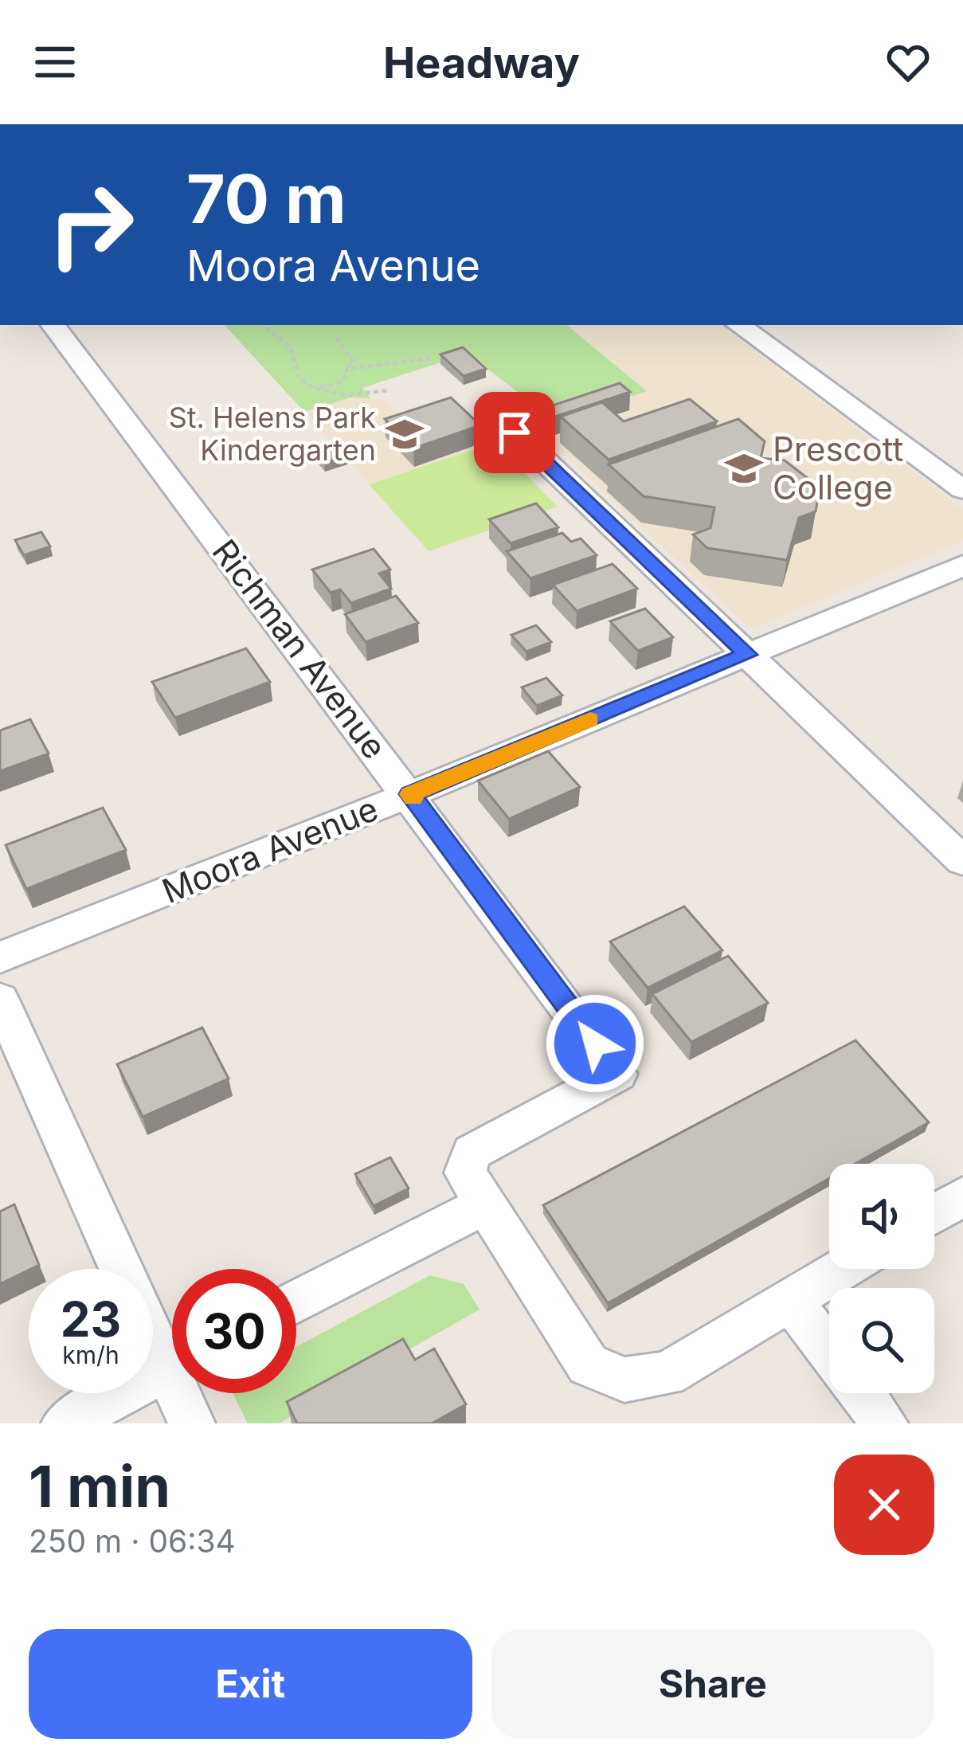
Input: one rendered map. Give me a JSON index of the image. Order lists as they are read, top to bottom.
{
  "streets": {
    "street": ["Richman Avenue", "Moora Avenue"]
  },
  "crossings": [
    ["Richman Avenue", "Moora Avenue"]
  ],
  "places": {
    "school or university": ["St. Helens Park Kindergarten", "Prescott College"]
  },
  "page": {
    "header": "Headway",
    "turn": ["70 m", "Moora Avenue"],
    "speed": "23 km/h",
    "limit": "30",
    "heading": ["1 min", "250 m · 06:34"],
    "buttons": ["Exit", "Share"]
  }
}
